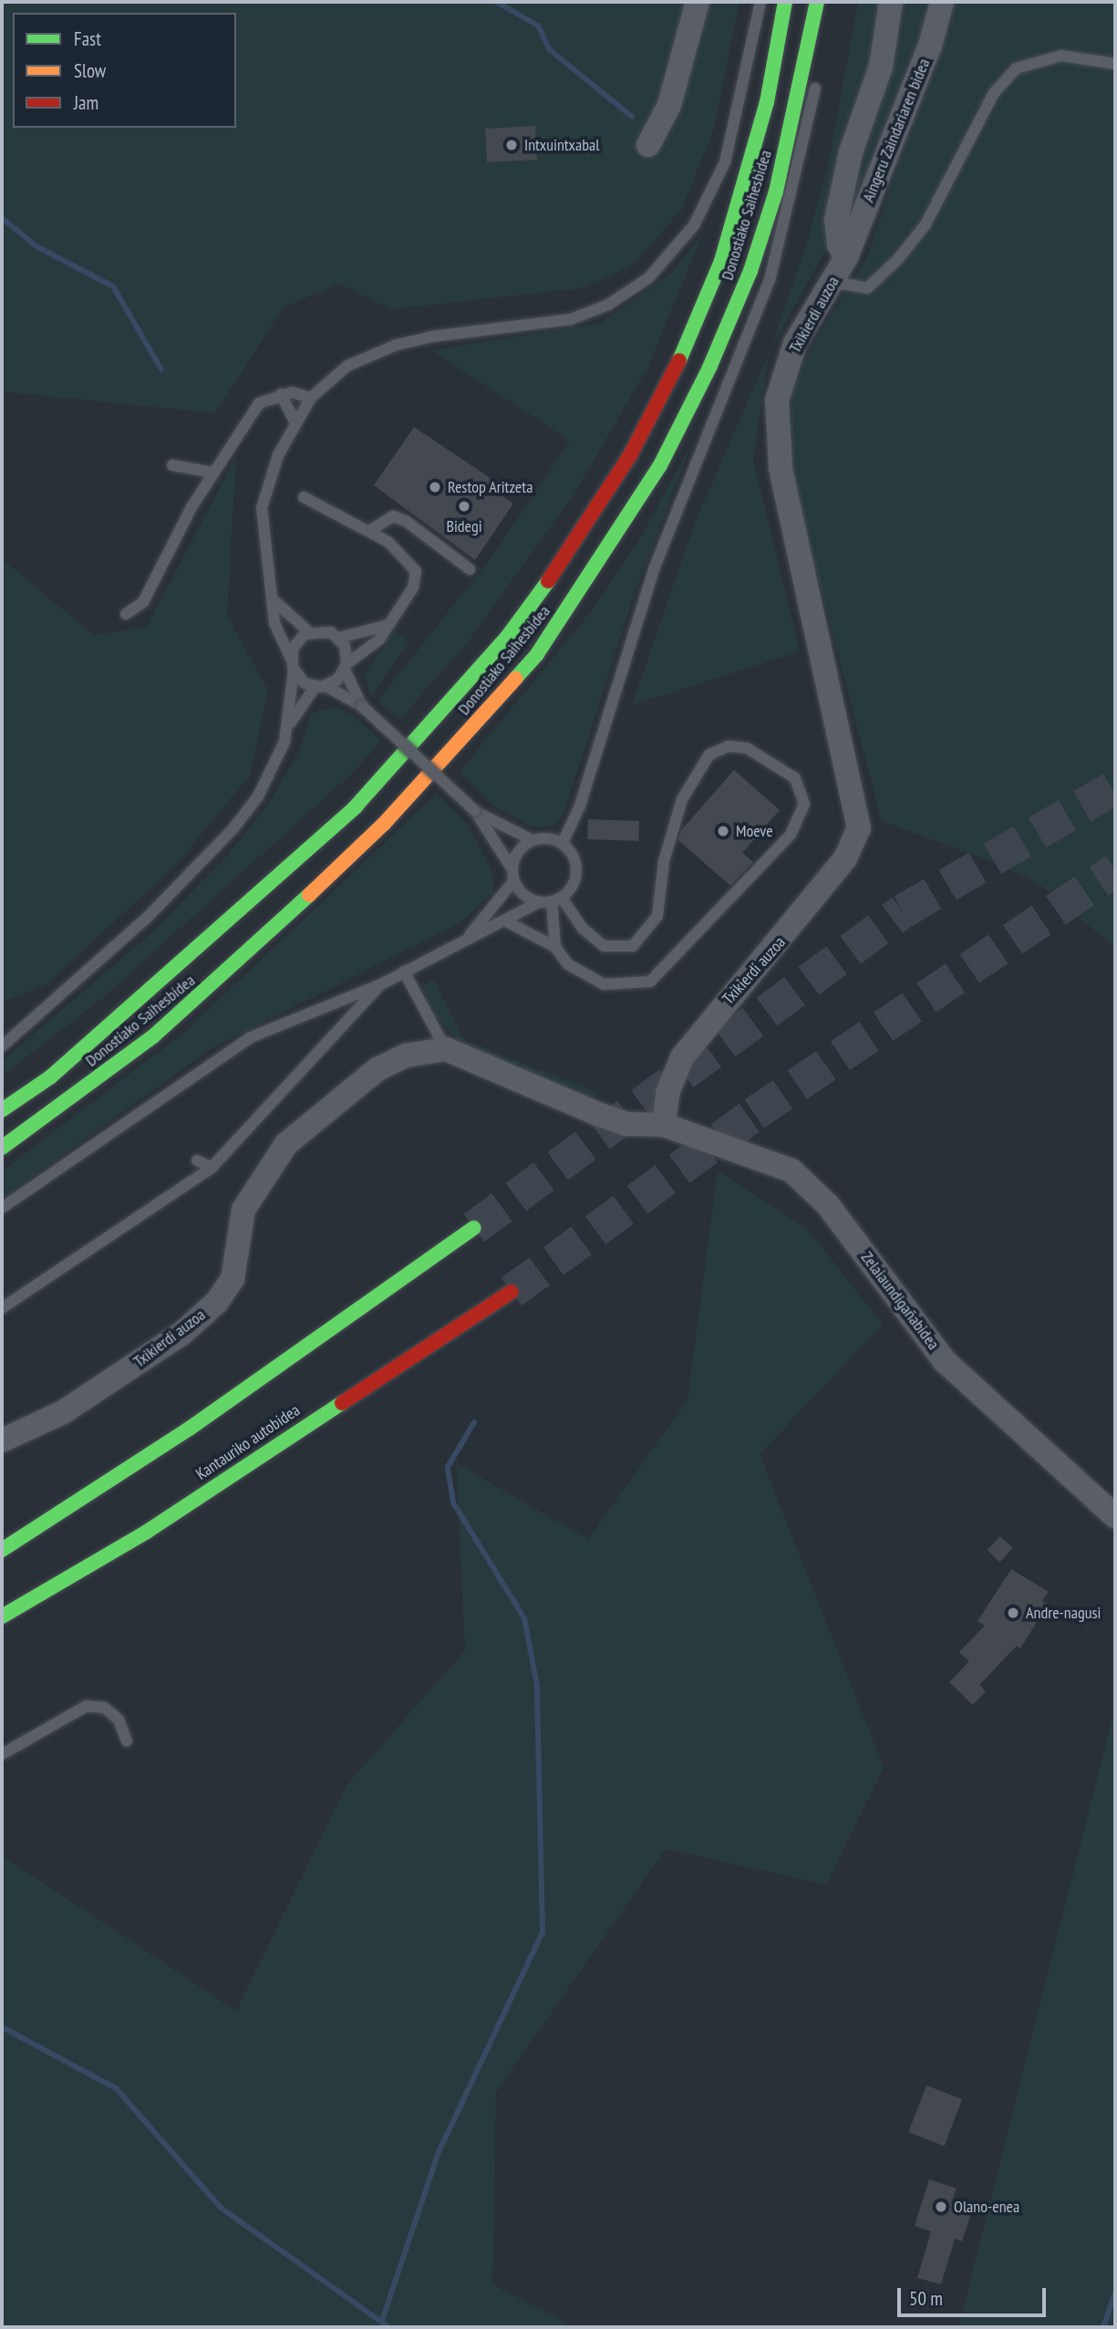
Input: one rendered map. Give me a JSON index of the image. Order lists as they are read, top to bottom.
{
  "streets": {
    "highway": ["Donostiako Saihesbidea", "Kantauriko autobidea"],
    "street": ["Aingeru Zaindariaren bidea", "Txikierdi auzoa", "Zelaiaundigañabidea"]
  },
  "crossings": [
    ["Aingeru Zaindariaren bidea", "Txikierdi auzoa"],
    ["Txikierdi auzoa", "Zelaiaundigañabidea"]
  ],
  "places": [
    "Intxuintxabal",
    "Restop Aritzeta",
    "Bidegi",
    "Moeve",
    "Andre-nagusi",
    "Olano-enea"
  ],
  "legend": ["Fast", "Slow", "Jam"],
  "scale_bar": "50 m"
}
